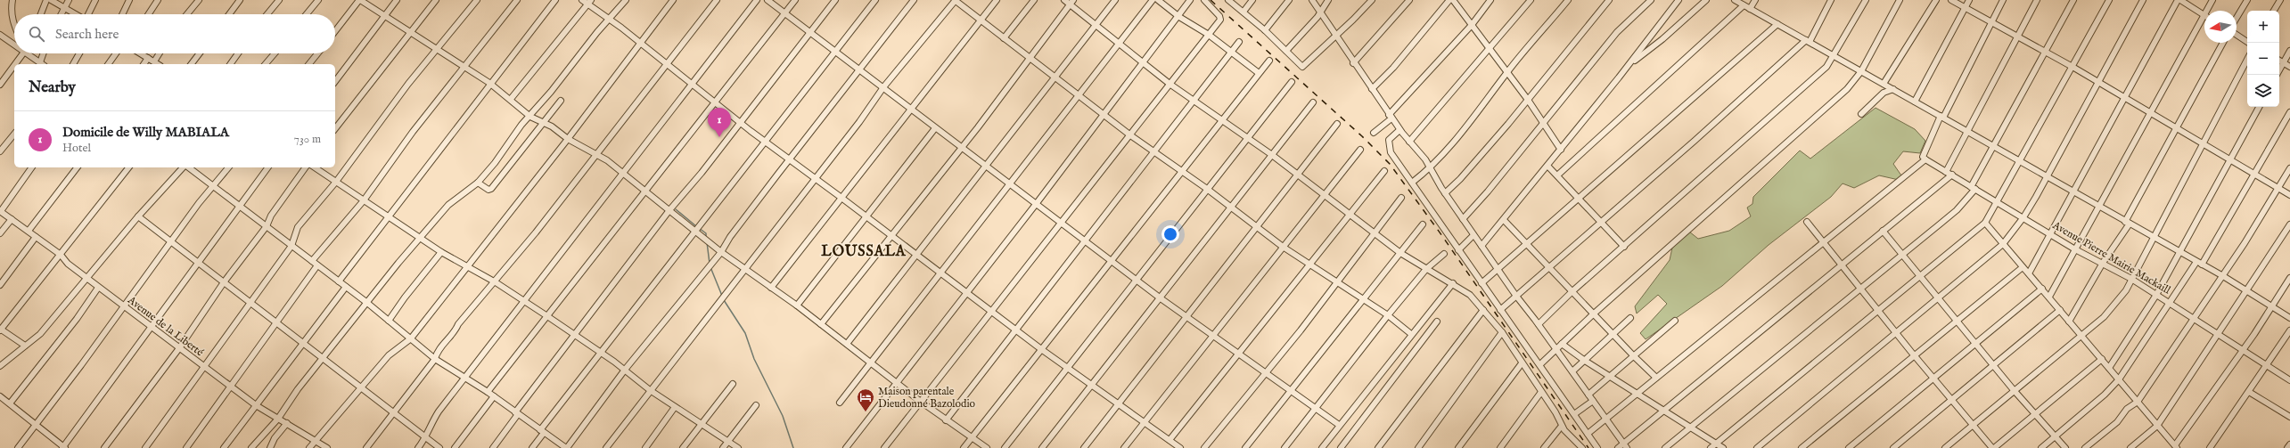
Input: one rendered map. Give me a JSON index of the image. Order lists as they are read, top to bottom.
{
  "streets": {
    "street": ["Avenue Pierre Mairie Mackaill", "Avenue de la Liberté"]
  },
  "districts": ["LOUSSALA"],
  "places": {
    "hotel": ["Maison parentale Dieudonné Bazolodio"]
  },
  "north": "left",
  "page": {
    "map_buttons": ["+", "−"],
    "search": "Search here",
    "heading": "Nearby",
    "pins": "1",
    "list": [
      {
        "mark": "1",
        "name": "Domicile de Willy MABIALA",
        "note": "Hotel",
        "value": "730 m"
      }
    ]
  }
}
